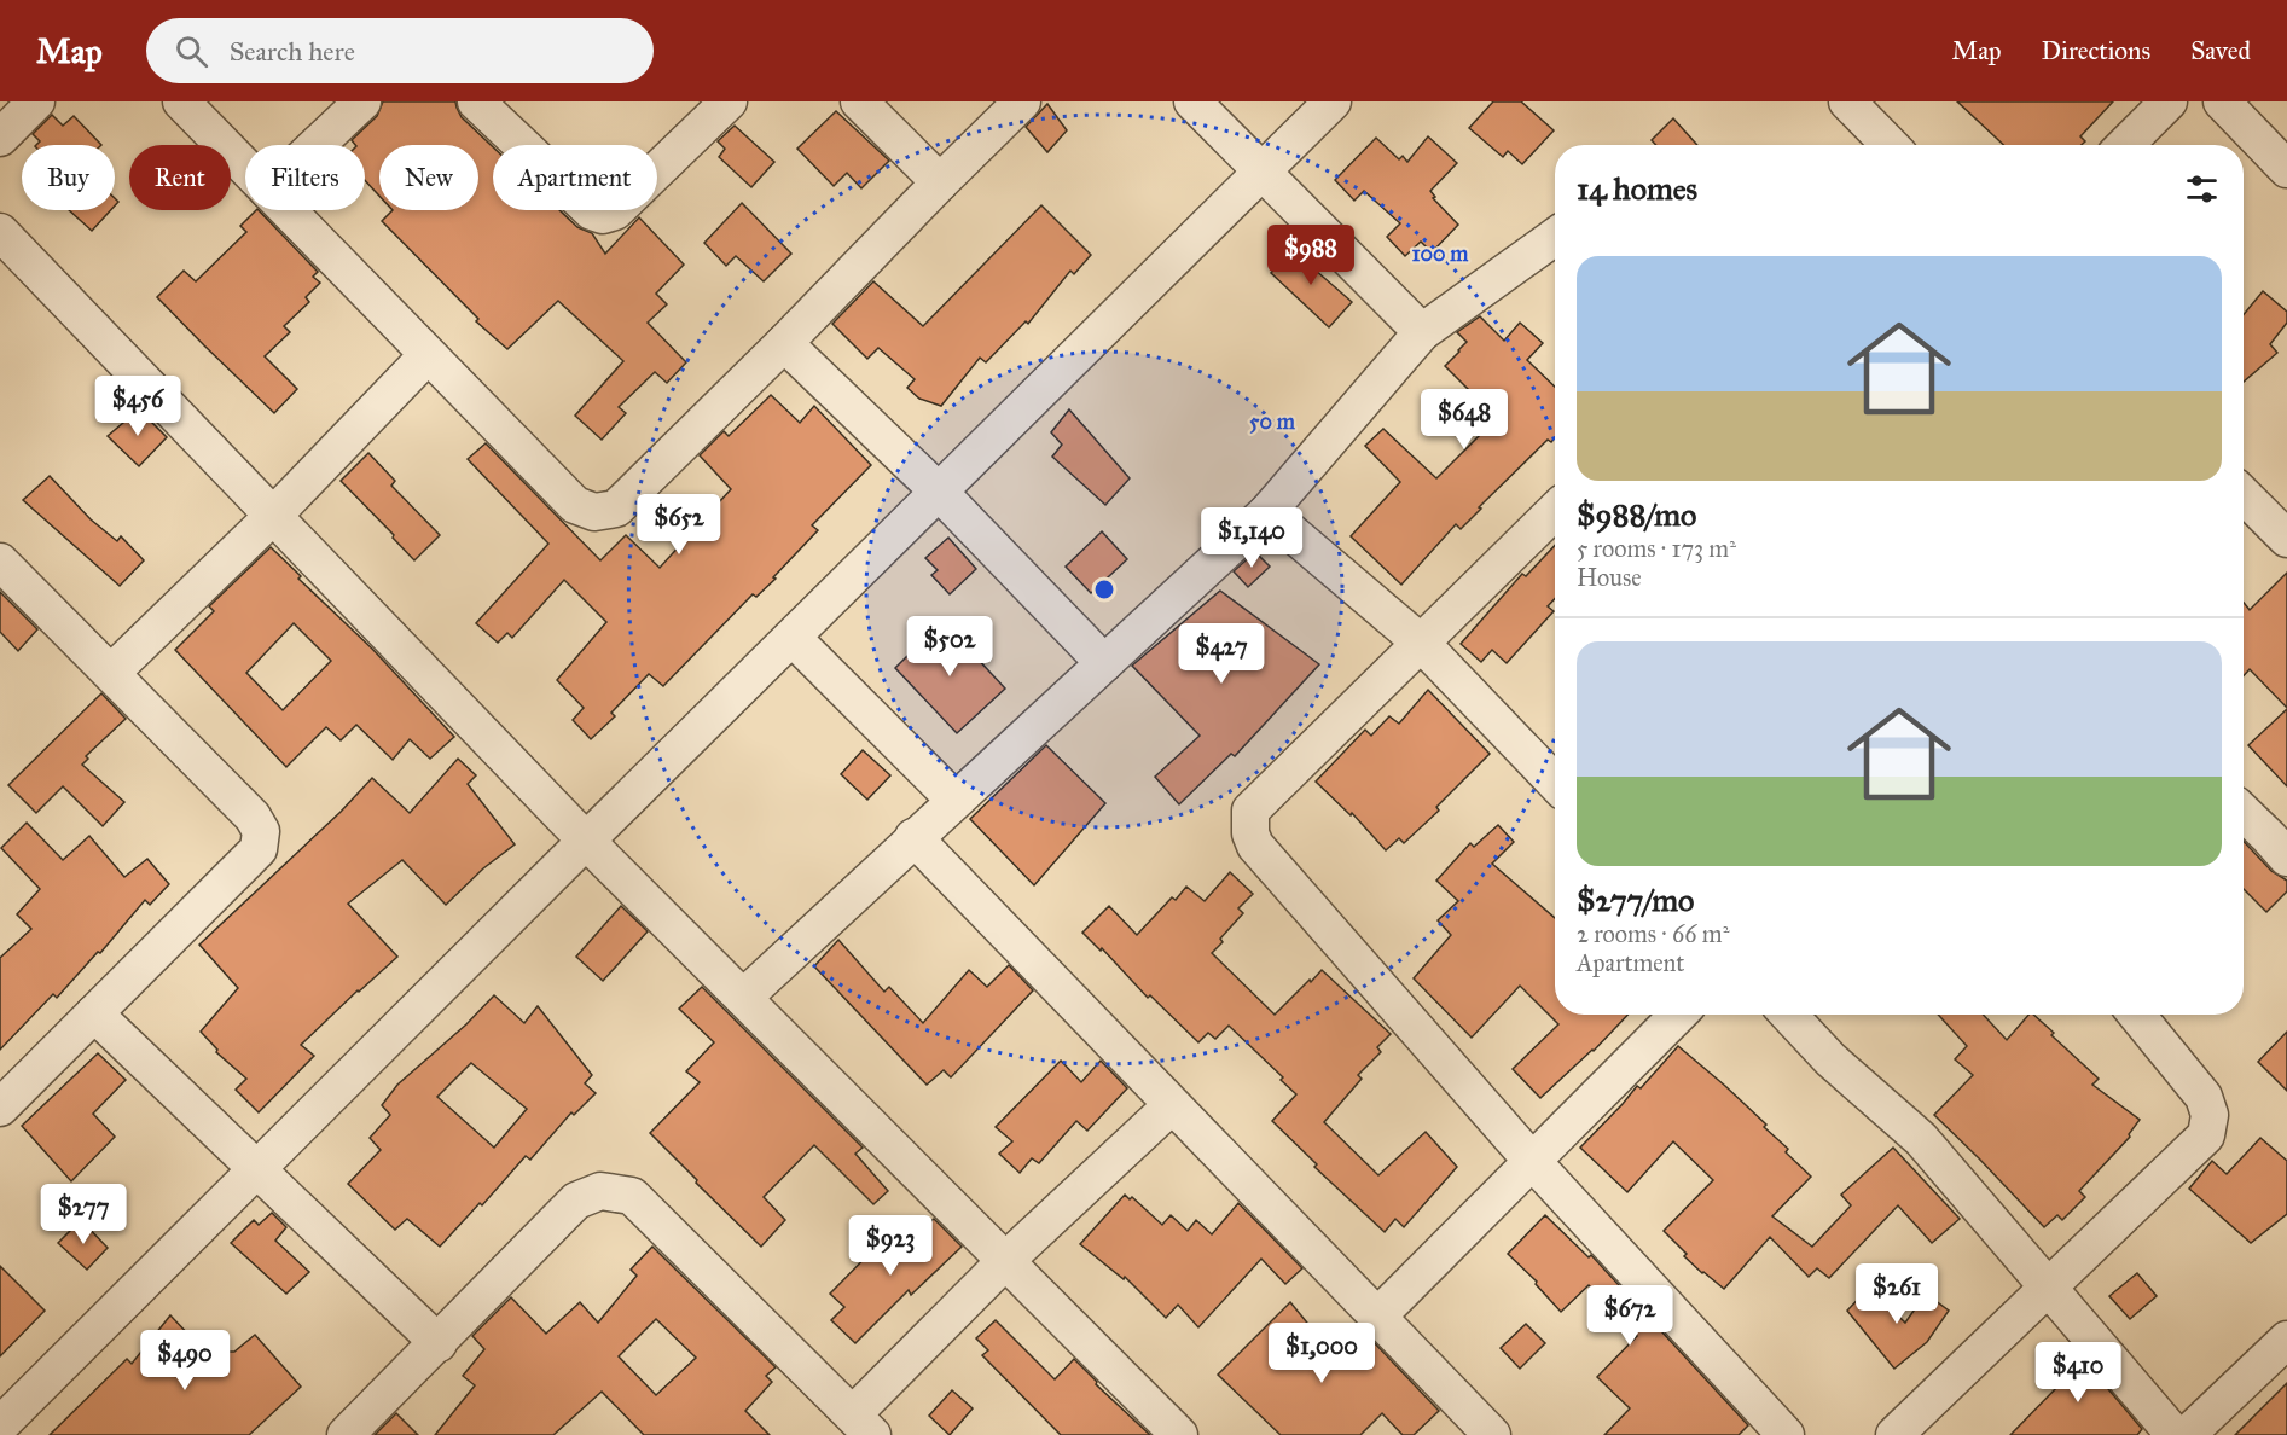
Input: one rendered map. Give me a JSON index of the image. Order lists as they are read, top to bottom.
{
  "page": {
    "header": "Map",
    "search": "Search here",
    "nav": ["Map", "Directions", "Saved"],
    "chip": [
      "Buy",
      "Rent",
      "Filters",
      "New",
      "Apartment"
    ],
    "heading": "14 homes",
    "price": [
      "$988",
      "$456",
      "$648",
      "$652",
      "$1,140",
      "$502",
      "$427",
      "$277",
      "$923",
      "$261",
      "$672",
      "$1,000",
      "$490",
      "$410"
    ],
    "list": [
      {
        "name": "$988/mo",
        "note": "5 rooms · 173 m² · House"
      },
      {
        "name": "$277/mo",
        "note": "2 rooms · 66 m² · Apartment"
      }
    ]
  },
  "rings": ["100 m", "50 m"]
}
